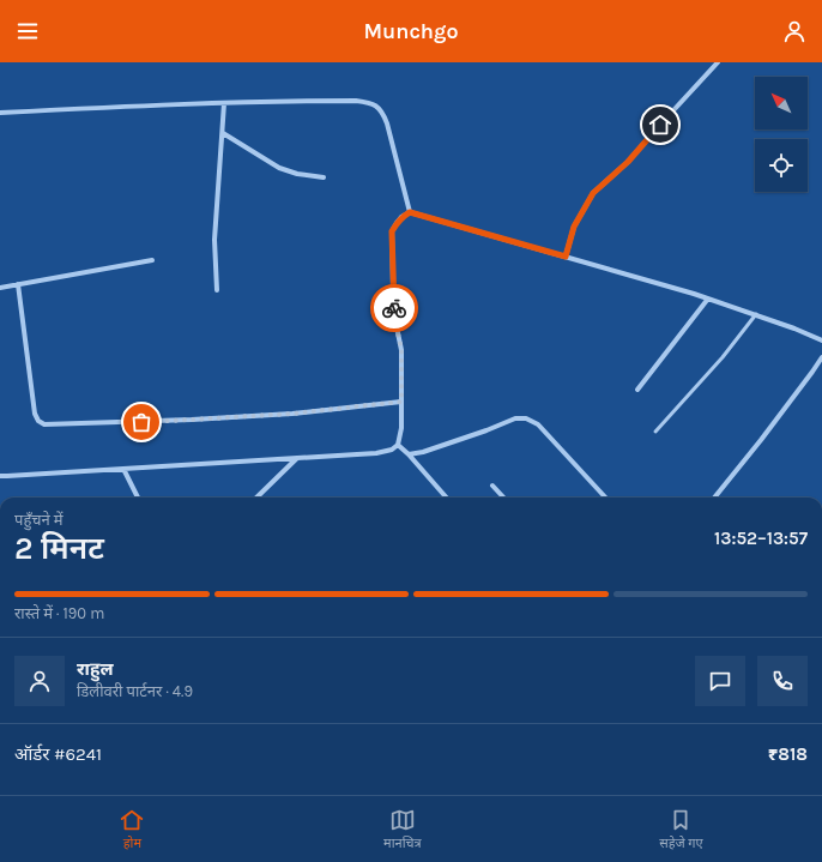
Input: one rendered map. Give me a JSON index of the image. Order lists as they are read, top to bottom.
{
  "north": "top left",
  "page": {
    "header": "Munchgo",
    "heading": ["2 मिनट", "पहुँचने में", "13:52–13:57"],
    "panel": [
      "राहुल",
      "डिलीवरी पार्टनर · 4.9",
      "ऑर्डर #6241",
      "₹818"
    ],
    "bar": "रास्ते में · 190 m",
    "tabs": ["होम", "मानचित्र", "सहेजे गए"]
  }
}
